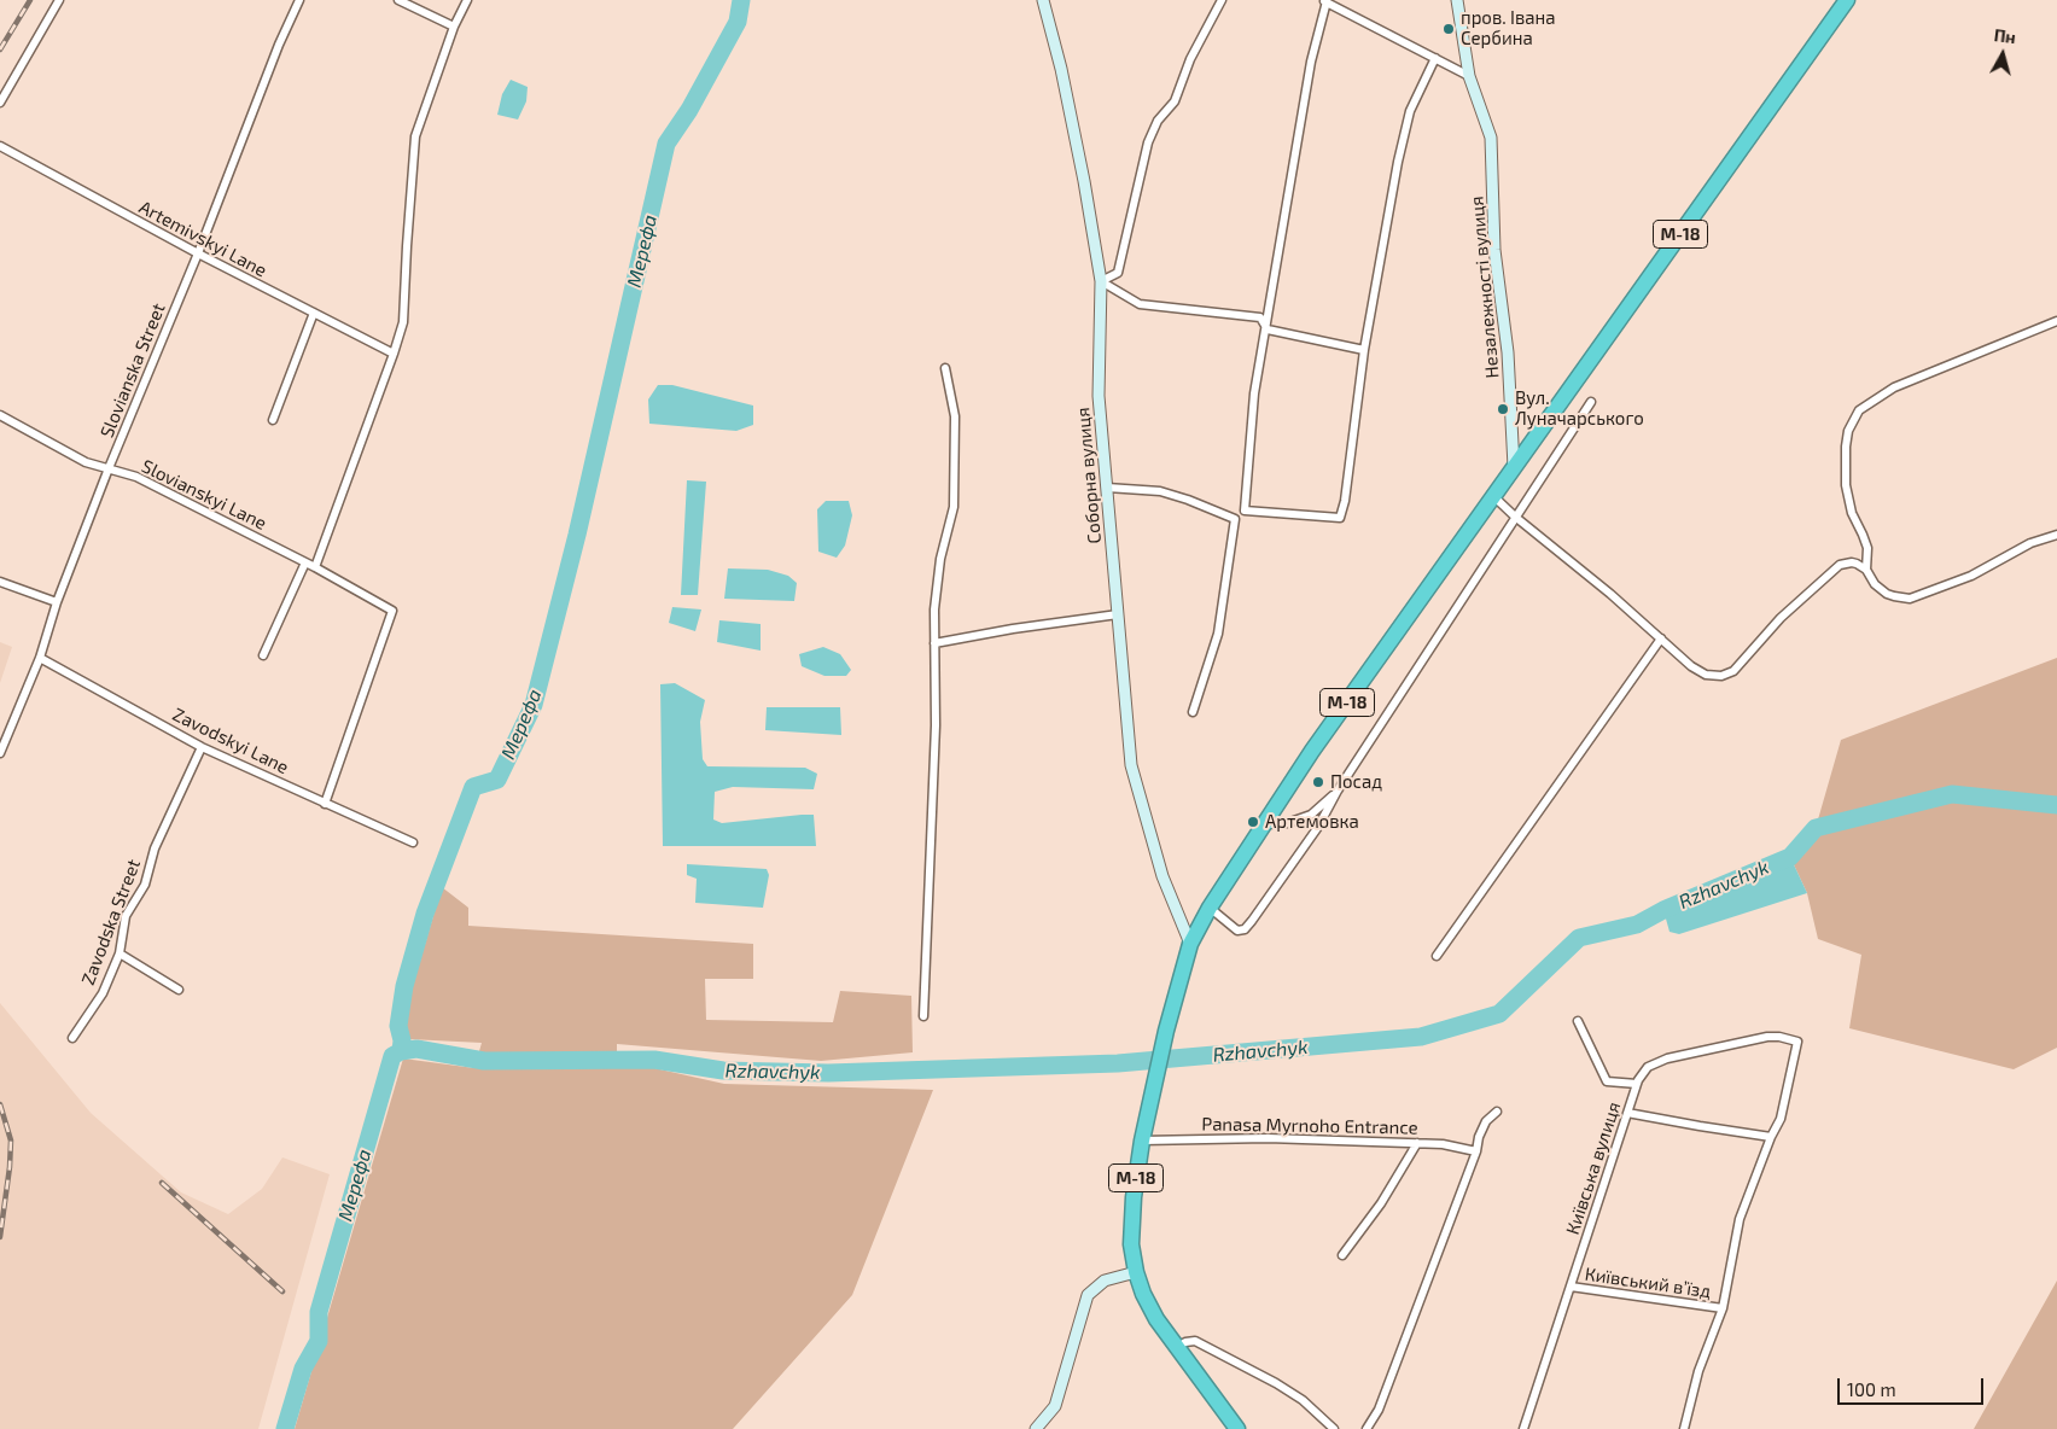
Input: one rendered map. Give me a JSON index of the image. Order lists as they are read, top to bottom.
{
  "streets": {
    "highway": ["М-18"],
    "street": [
      "Artemivskyi Lane",
      "Незалежності вулиця",
      "Slovianska Street",
      "Соборна вулиця",
      "Slovianskyi Lane",
      "Zavodskyi Lane",
      "Zavodska Street",
      "Panasa Myrnoho Entrance",
      "Київська вулиця",
      "Київський в’їзд"
    ]
  },
  "crossings": [
    ["М-18", "Незалежності вулиця"],
    ["М-18", "Соборна вулиця"],
    ["М-18", "Panasa Myrnoho Entrance"],
    ["Artemivskyi Lane", "Slovianska Street"],
    ["Slovianska Street", "Slovianskyi Lane"],
    ["Slovianska Street", "Zavodskyi Lane"],
    ["Slovianskyi Lane", "Zavodskyi Lane"],
    ["Zavodskyi Lane", "Zavodska Street"],
    ["Київська вулиця", "Київський в’їзд"]
  ],
  "water": ["Мерефа", "Rzhavchyk"],
  "places": [
    "пров. Івана Сербина",
    "Вул. Луначарського",
    "Посад",
    "Артемовка"
  ],
  "scale_bar": "100 m",
  "north": "top"
}
